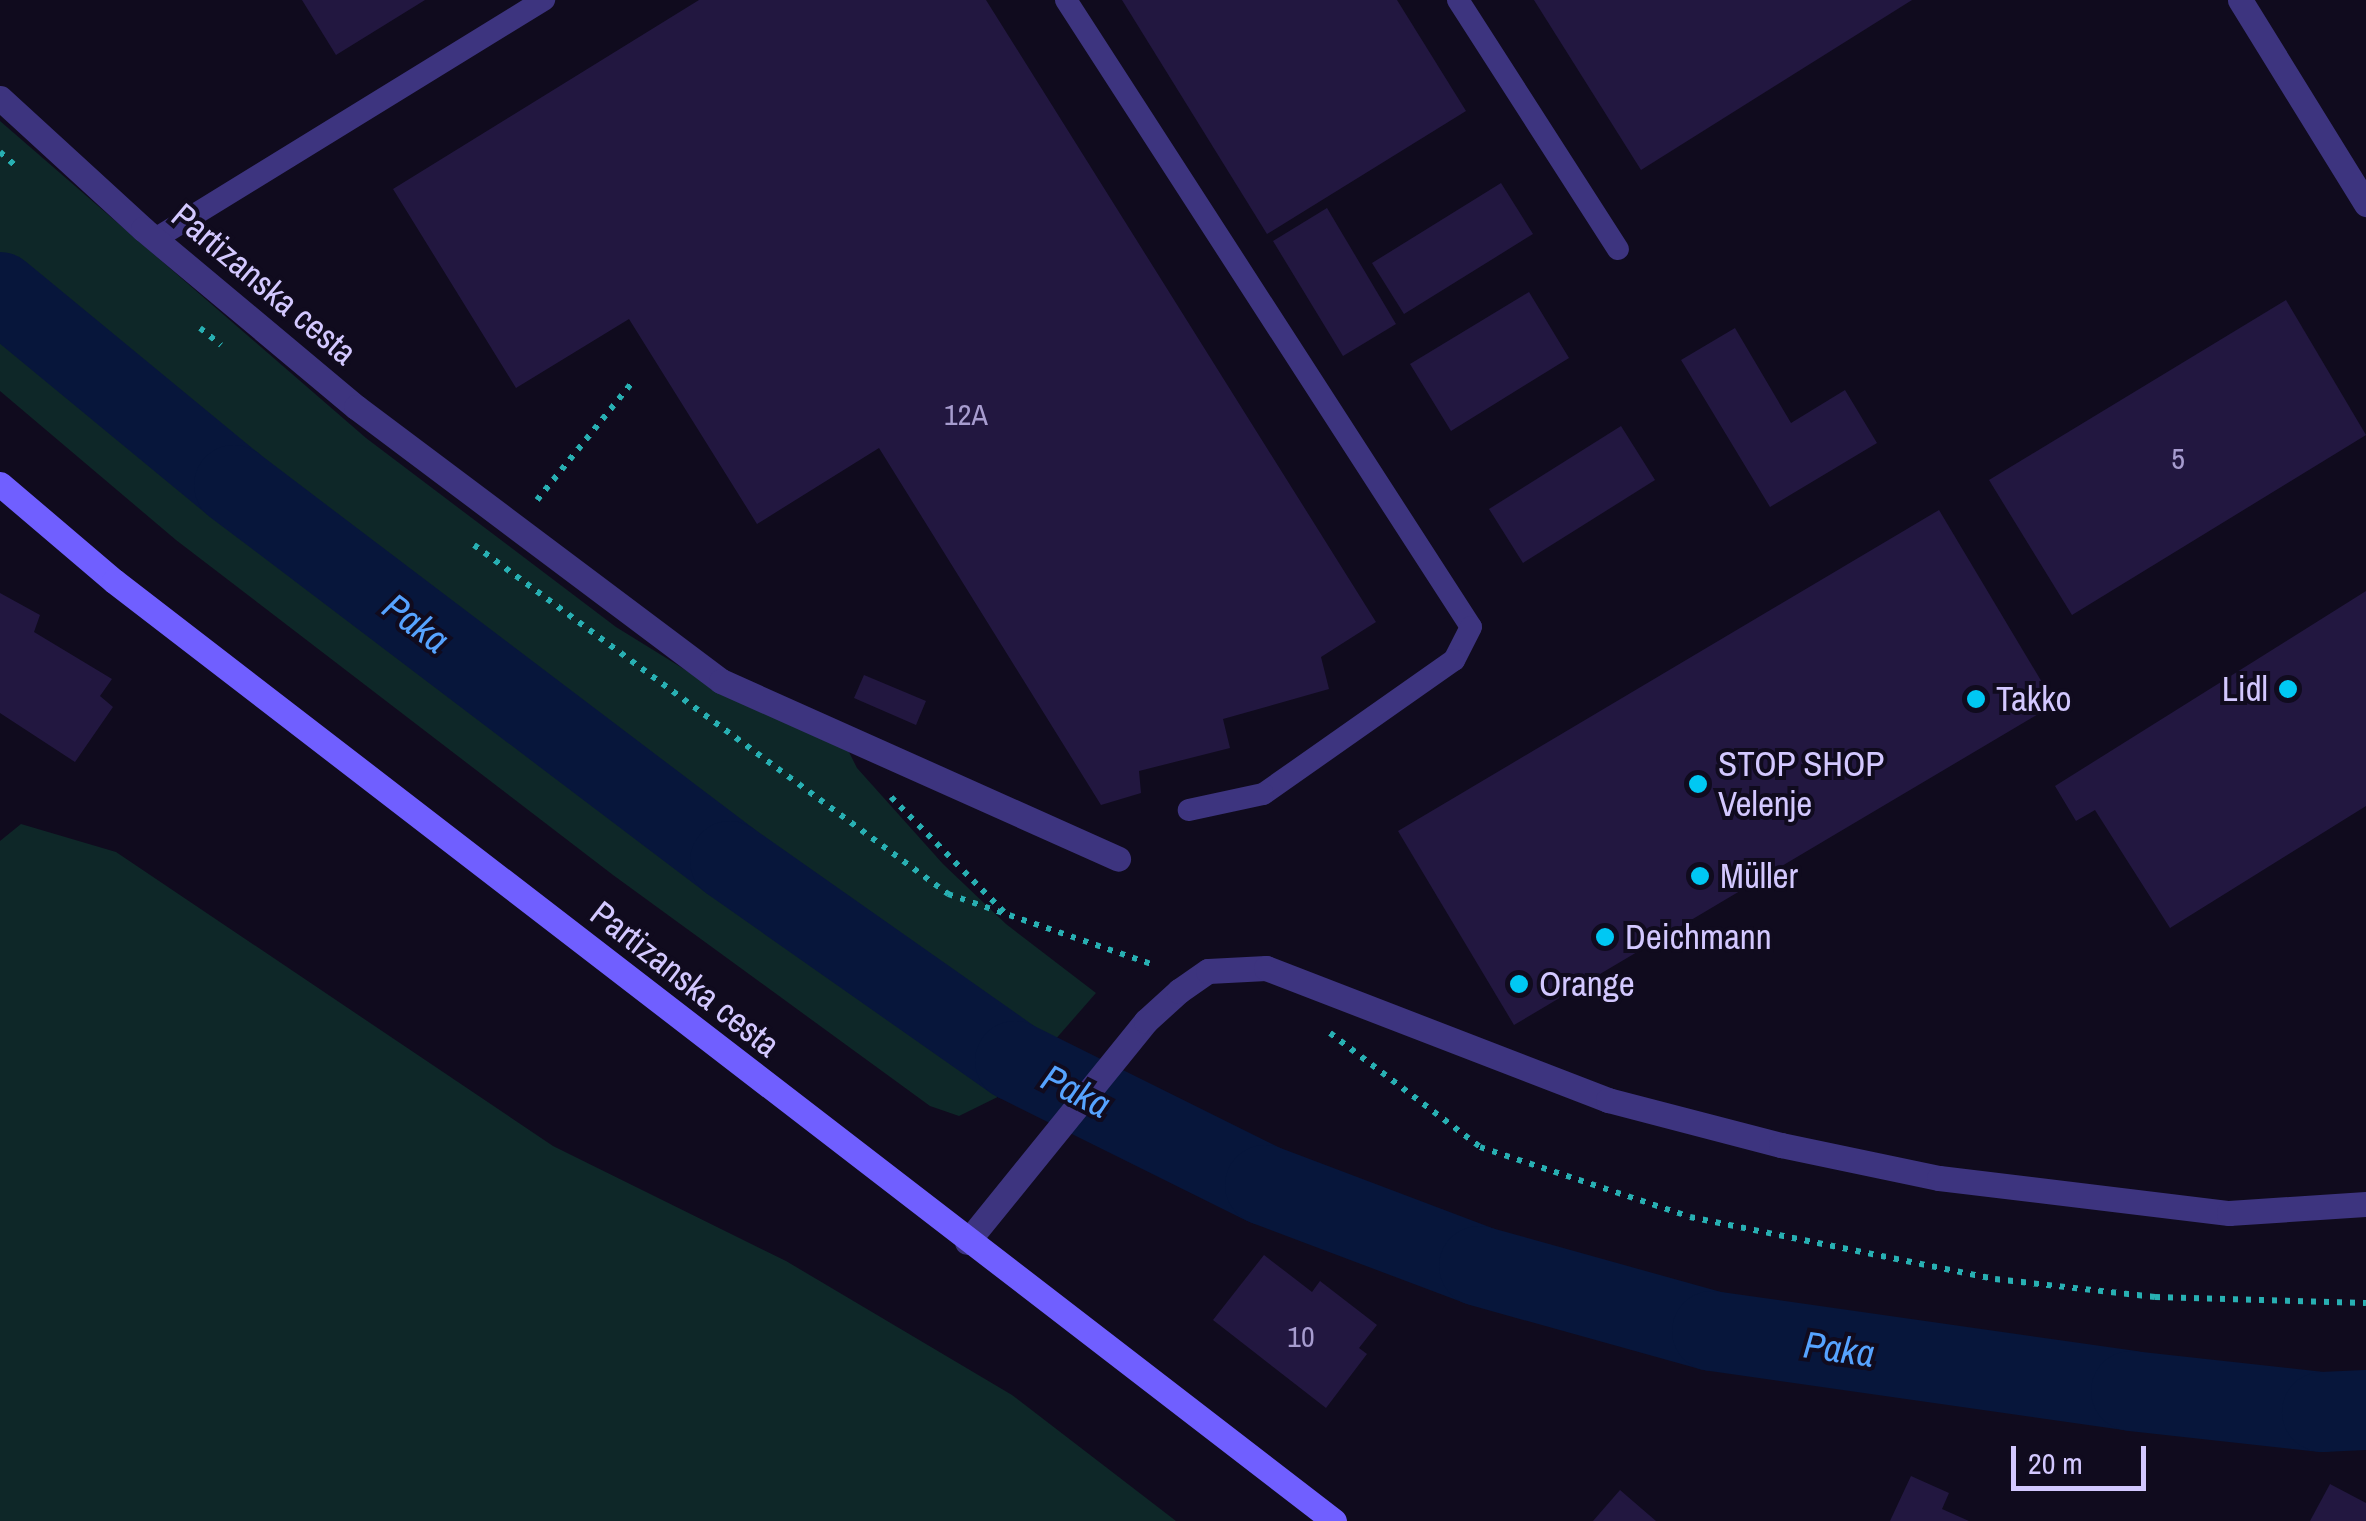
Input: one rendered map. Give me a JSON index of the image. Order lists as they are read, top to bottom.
{
  "streets": {
    "main road": ["Partizanska cesta"]
  },
  "water": ["Paka"],
  "places": [
    "Lidl",
    "Takko",
    "STOP SHOP Velenje",
    "Müller",
    "Deichmann",
    "Orange"
  ],
  "house_numbers": ["12A", "5", "10"],
  "scale_bar": "20 m"
}
